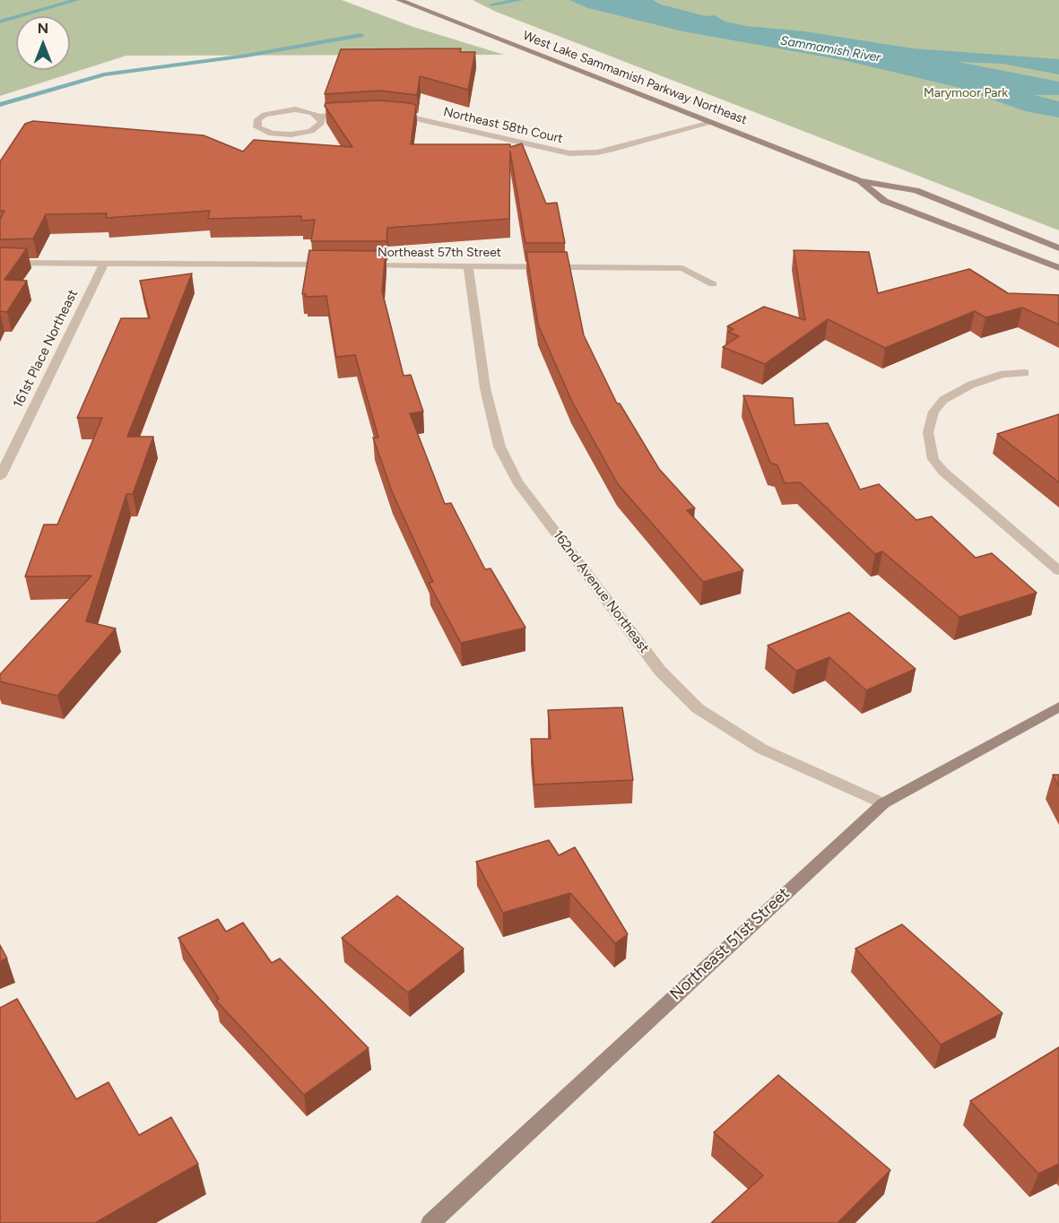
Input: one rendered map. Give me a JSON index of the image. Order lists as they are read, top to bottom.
{
  "streets": {
    "main road": ["West Lake Sammamish Parkway Northeast", "Northeast 51st Street"],
    "street": [
      "Northeast 58th Court",
      "Northeast 57th Street",
      "161st Place Northeast",
      "162nd Avenue Northeast"
    ]
  },
  "crossings": [
    ["West Lake Sammamish Parkway Northeast", "Northeast 58th Court"],
    ["Northeast 57th Street", "162nd Avenue Northeast"],
    ["162nd Avenue Northeast", "Northeast 51st Street"]
  ],
  "water": ["Sammamish River"],
  "parks": ["Marymoor Park"],
  "north": "top"
}
